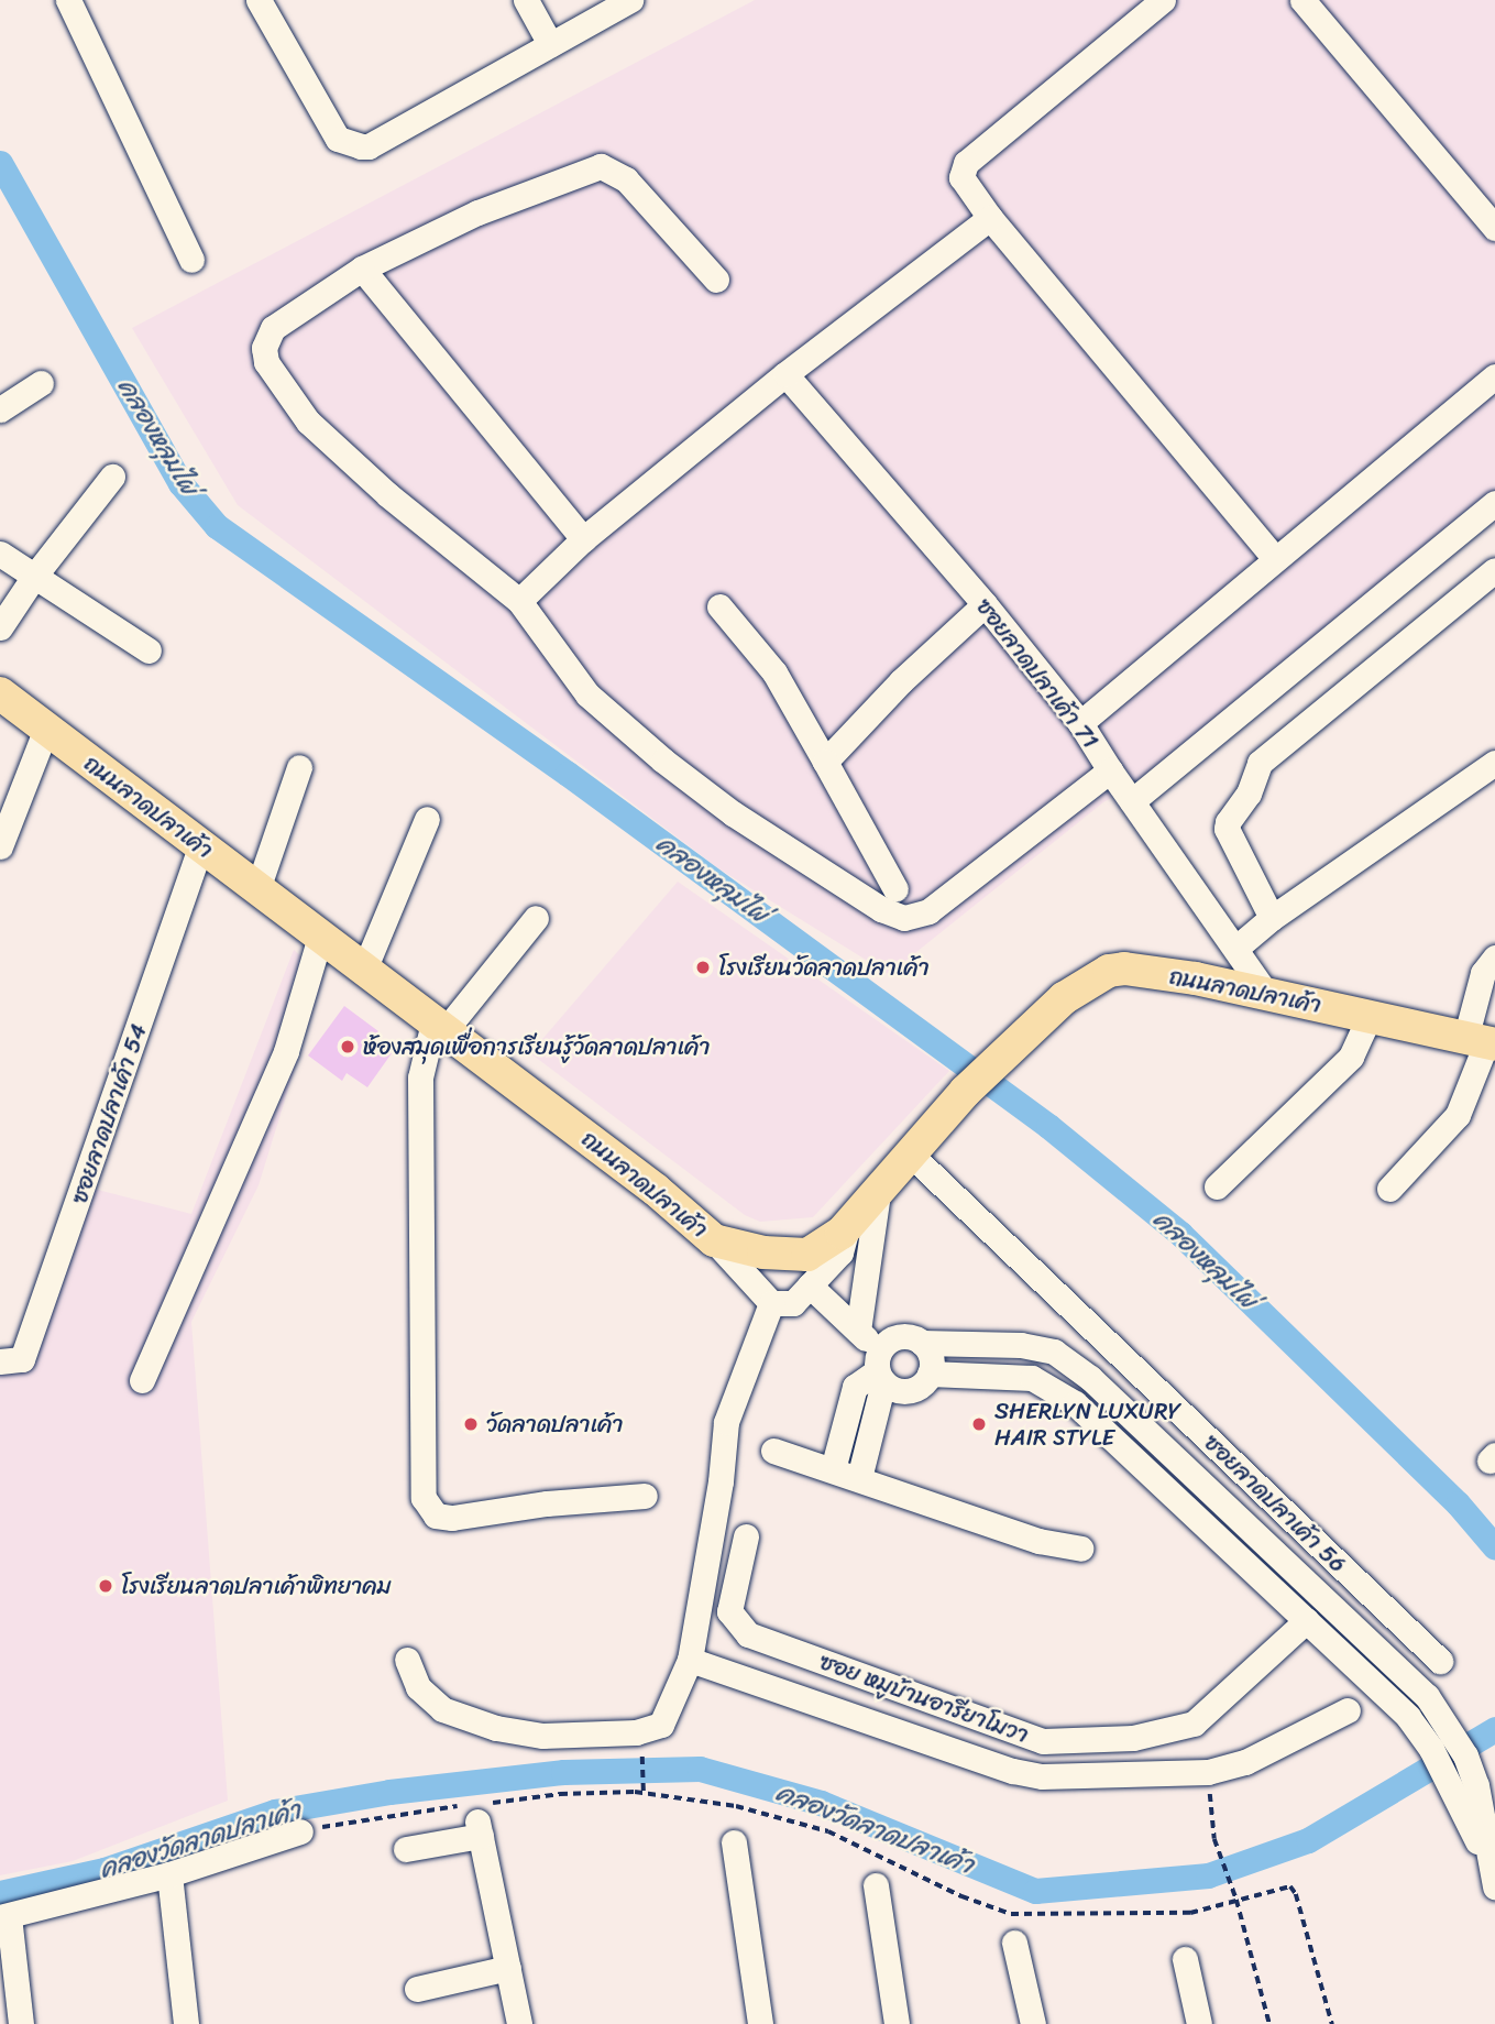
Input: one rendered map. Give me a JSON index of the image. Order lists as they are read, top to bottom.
{
  "streets": {
    "main road": ["ถนนลาดปลาเค้า"],
    "street": [
      "ซอยลาดปลาเค้า 71",
      "ซอยลาดปลาเค้า 54",
      "ซอยลาดปลาเค้า 56",
      "ซอย หมูบ้านอารียาโมวา"
    ]
  },
  "crossings": [
    ["ซอยลาดปลาเค้า 71", "ถนนลาดปลาเค้า"],
    ["ถนนลาดปลาเค้า", "ซอยลาดปลาเค้า 54"],
    ["ถนนลาดปลาเค้า", "ซอยลาดปลาเค้า 56"]
  ],
  "water": ["คลองหลุมไผ่", "คลองวัดลาดปลาเค้า"],
  "places": [
    "โรงเรียนวัดลาดปลาเค้า",
    "ห้องสมุดเพื่อการเรียนรู้วัดลาดปลาเค้า",
    "วัดลาดปลาเค้า",
    "SHERLYN LUXURY HAIR STYLE",
    "โรงเรียนลาดปลาเค้าพิทยาคม"
  ]
}
